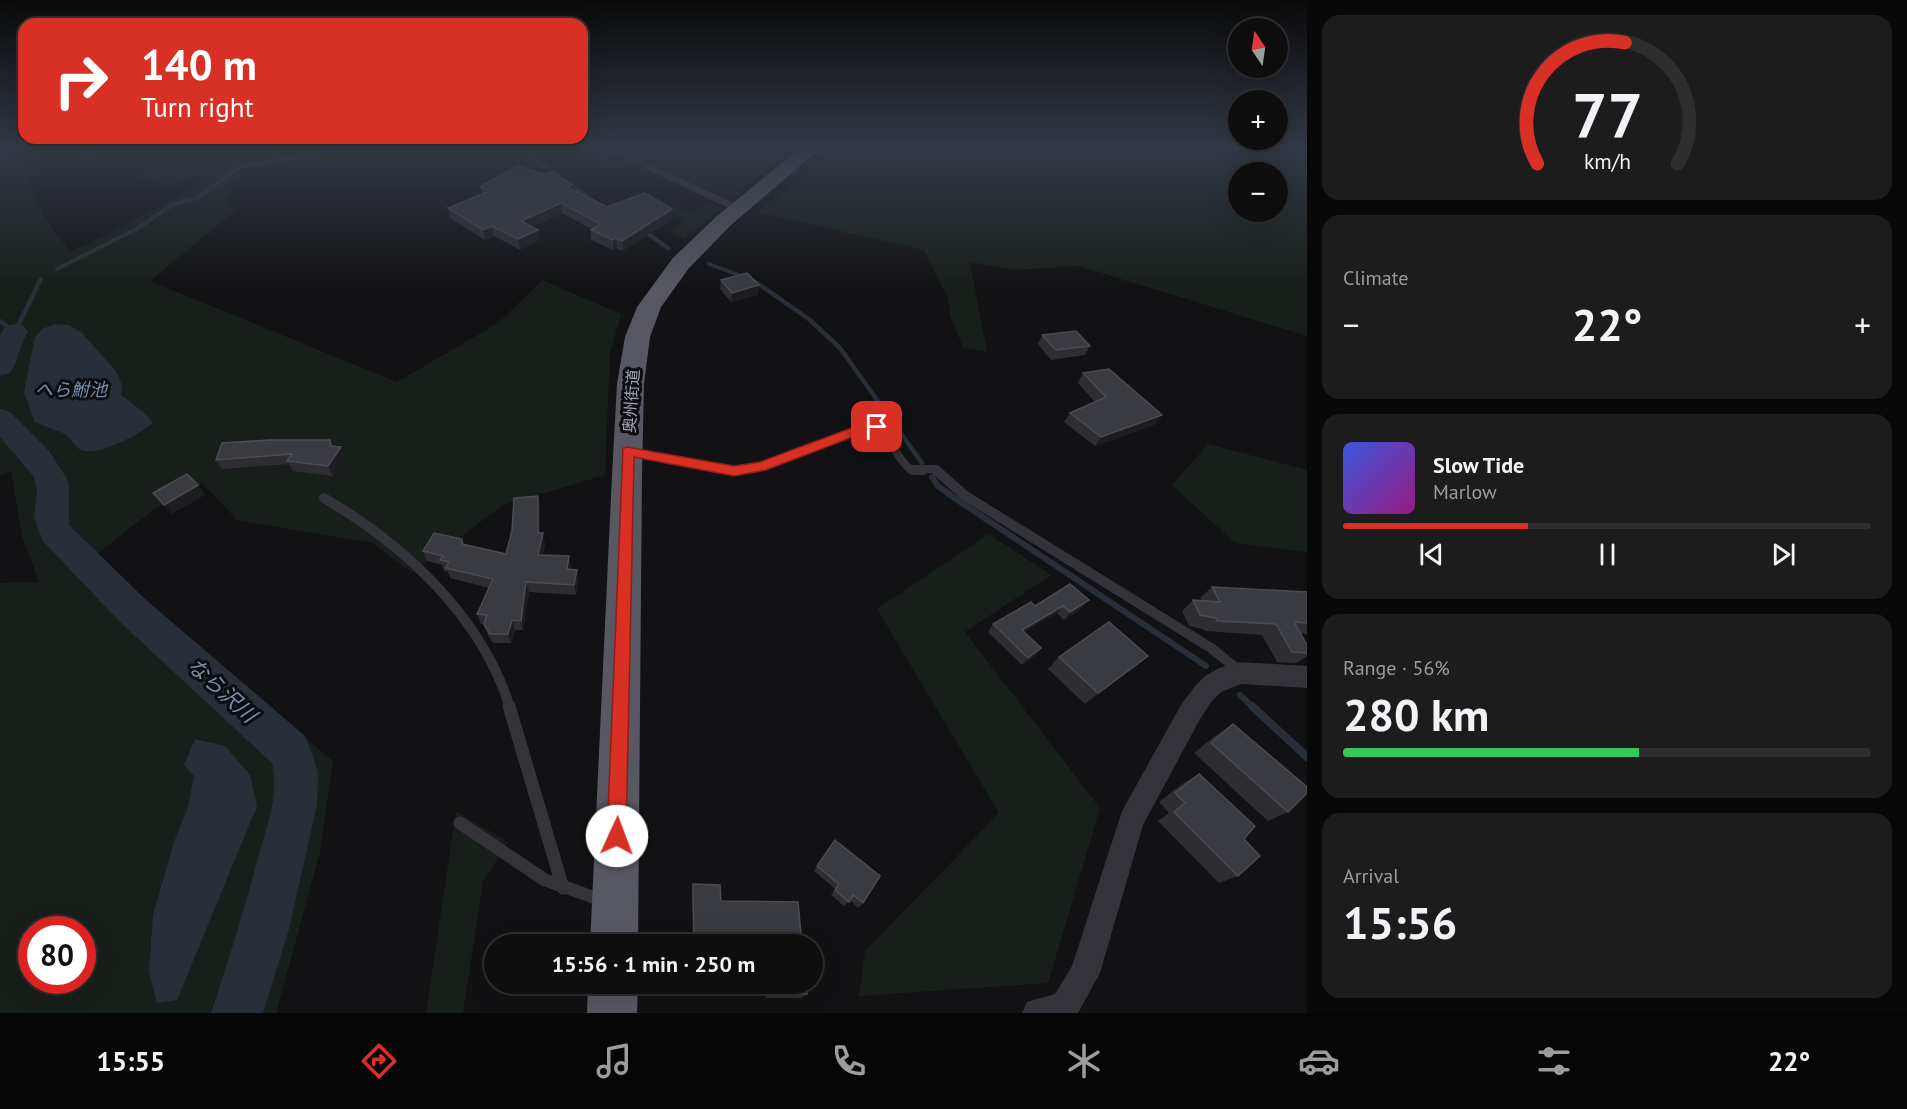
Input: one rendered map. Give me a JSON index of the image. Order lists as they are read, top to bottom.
{
  "streets": {
    "highway": ["奥州街道"]
  },
  "water": ["へら鮒池", "なら沢川"],
  "north": "top",
  "page": {
    "map_buttons": ["+", "−"],
    "turn": ["140 m", "Turn right"],
    "tile": [
      "Climate",
      ["Range · 56%", "280 km"],
      ["Arrival", "15:56"]
    ],
    "heat": ["−", "22°", "+"],
    "song": ["Slow Tide", "Marlow"],
    "limit": "80",
    "trip": "15:56 · 1 min · 250 m",
    "tabs": ["15:55", "22°"],
    "gauge": ["77", "km/h"]
  }
}
